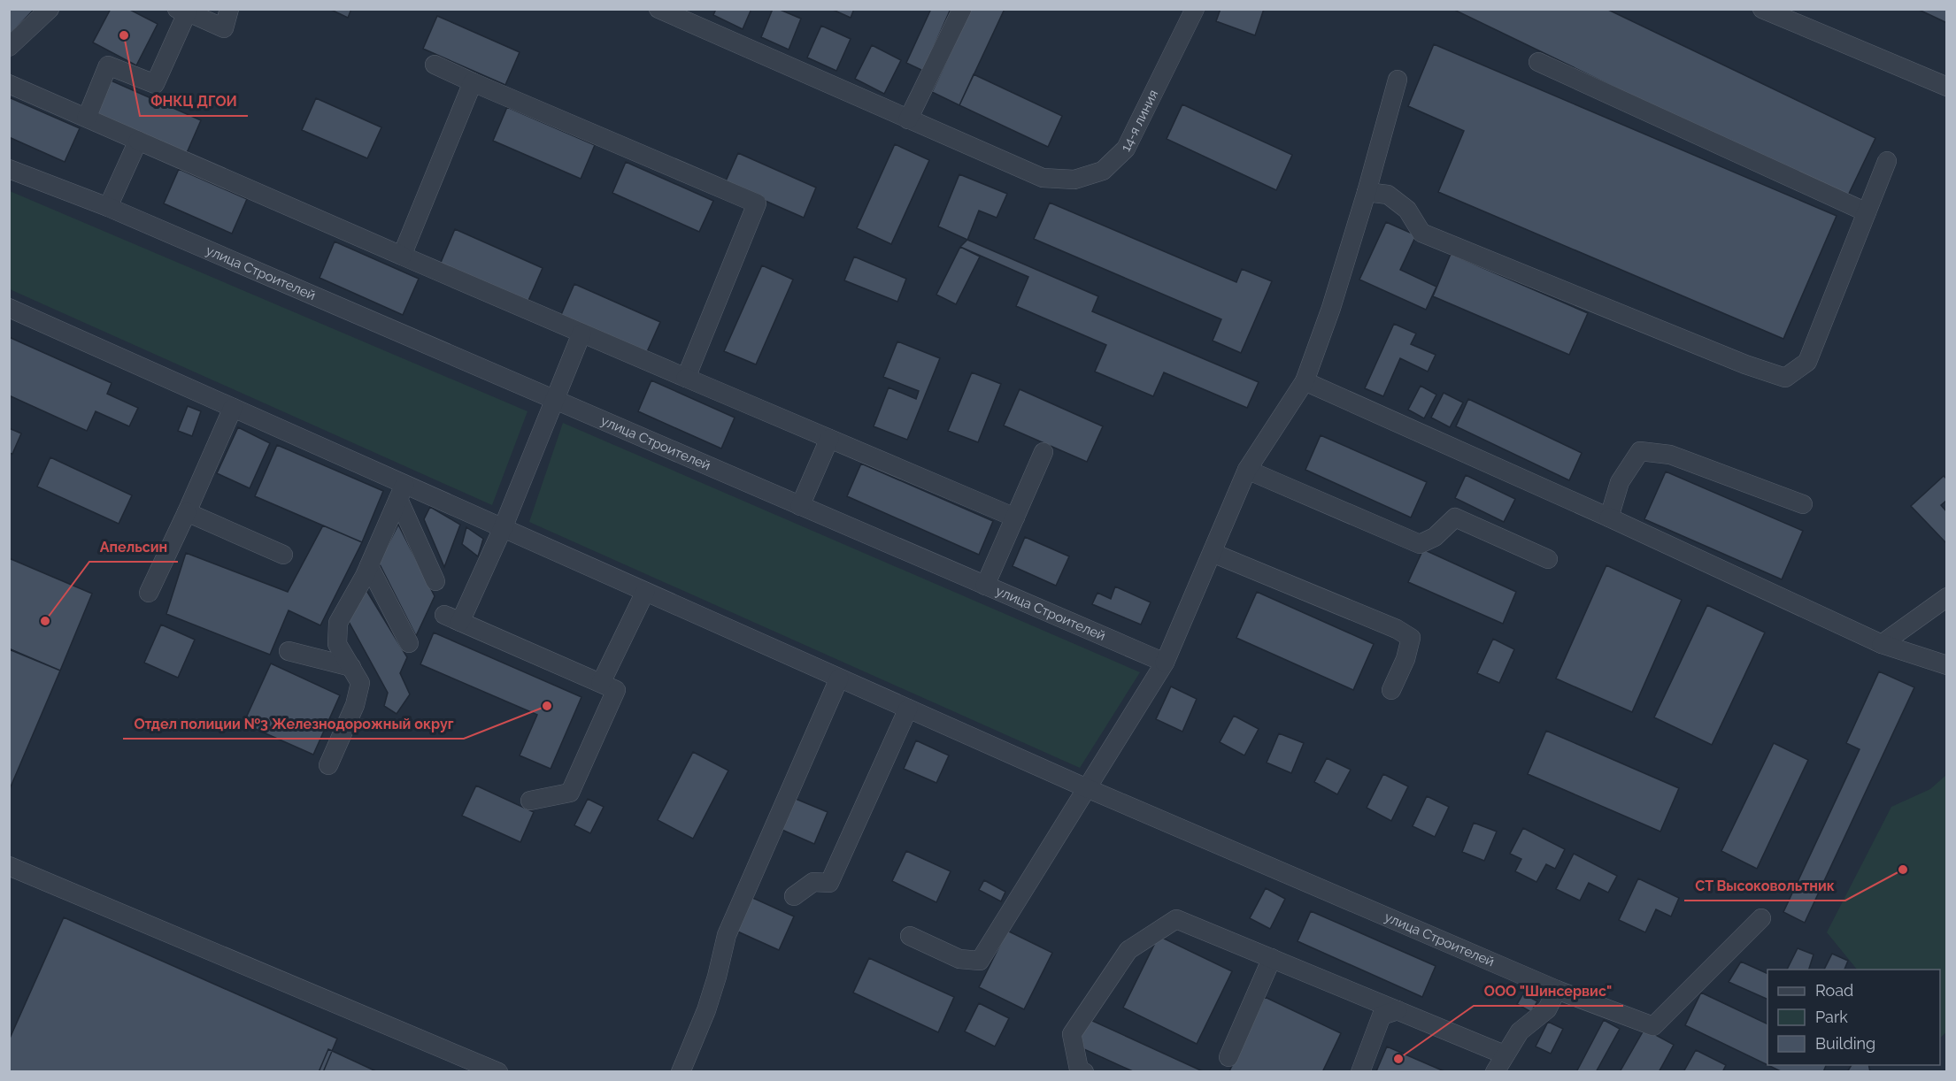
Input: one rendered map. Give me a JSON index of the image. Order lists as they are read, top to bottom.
{
  "streets": {
    "street": ["14-я линия", "улица Строителей"]
  },
  "places": [
    "ФНКЦ ДГОИ",
    "Апельсин",
    "Отдел полиции №3 Железнодорожный округ",
    "СТ Высоковольтник",
    "ООО \"Шинсервис\""
  ],
  "legend": ["Road", "Park", "Building"]
}
